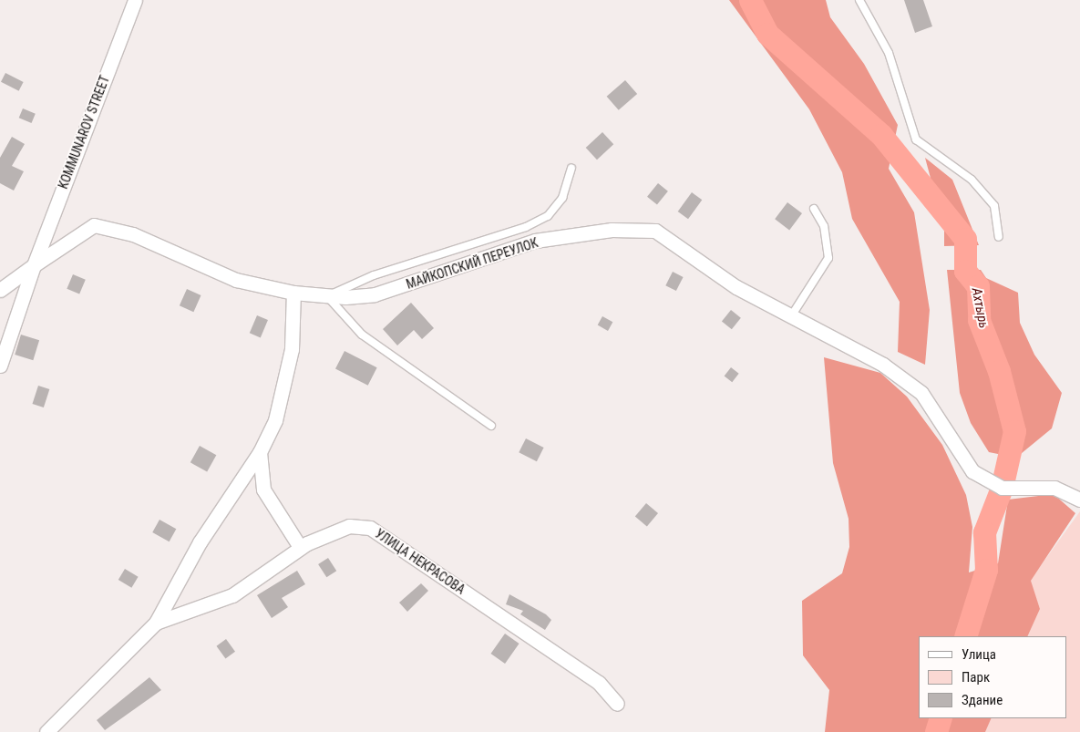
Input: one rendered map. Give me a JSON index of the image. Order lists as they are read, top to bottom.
{
  "streets": {
    "street": ["KOMMUNAROV STREET", "МАЙКОПСКИЙ ПЕРЕУЛОК", "УЛИЦА НЕКРАСОВА"]
  },
  "crossings": [
    ["МАЙКОПСКИЙ ПЕРЕУЛОК", "УЛИЦА НЕКРАСОВА"]
  ],
  "water": ["Ахтырь"],
  "legend": ["Улица", "Парк", "Здание"]
}
